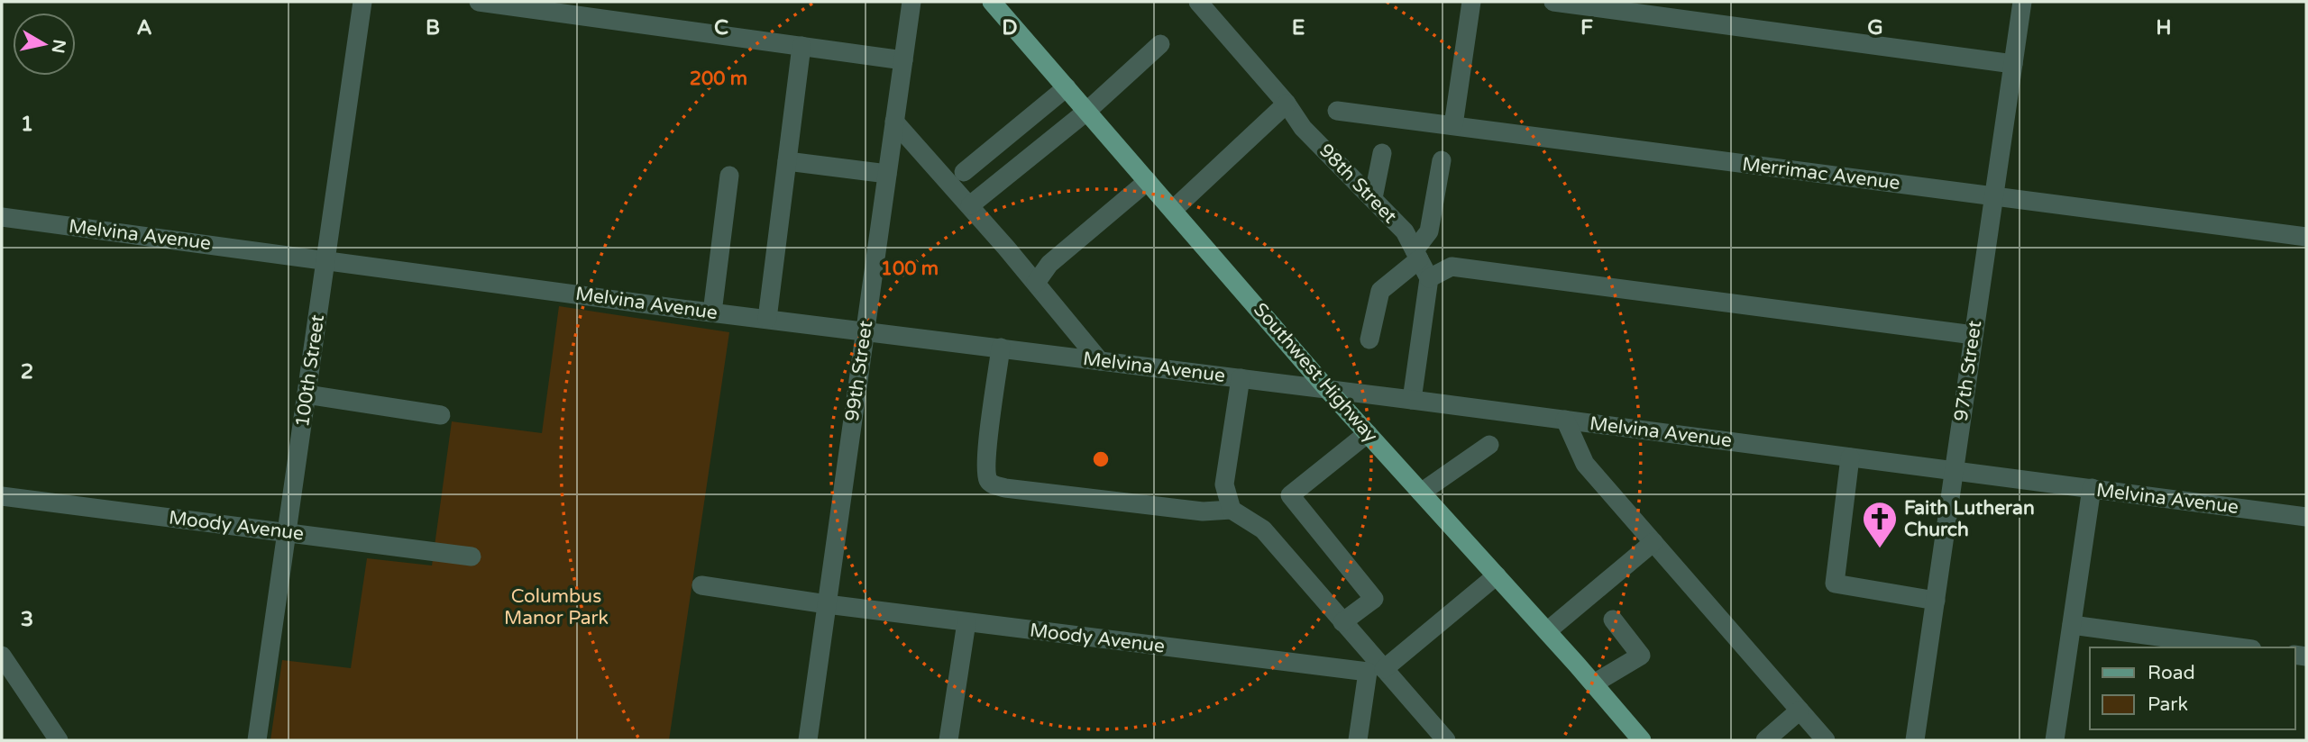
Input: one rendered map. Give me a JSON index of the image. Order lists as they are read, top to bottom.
{
  "streets": {
    "main road": ["Southwest Highway"],
    "street": [
      "Merrimac Avenue",
      "98th Street",
      "Melvina Avenue",
      "100th Street",
      "99th Street",
      "97th Street",
      "Moody Avenue"
    ]
  },
  "crossings": [
    ["Merrimac Avenue", "97th Street"],
    ["Melvina Avenue", "100th Street"],
    ["Melvina Avenue", "99th Street"],
    ["Melvina Avenue", "97th Street"],
    ["Melvina Avenue", "Southwest Highway"],
    ["100th Street", "Moody Avenue"],
    ["99th Street", "Moody Avenue"]
  ],
  "parks": ["Columbus Manor Park"],
  "places": {
    "church": ["Faith Lutheran Church"]
  },
  "legend": ["Road", "Park"],
  "north": "right",
  "grid": {
    "columns": [
      "A",
      "B",
      "C",
      "D",
      "E",
      "F",
      "G",
      "H"
    ],
    "rows": ["1", "2", "3"]
  },
  "rings": ["200 m", "100 m"]
}
